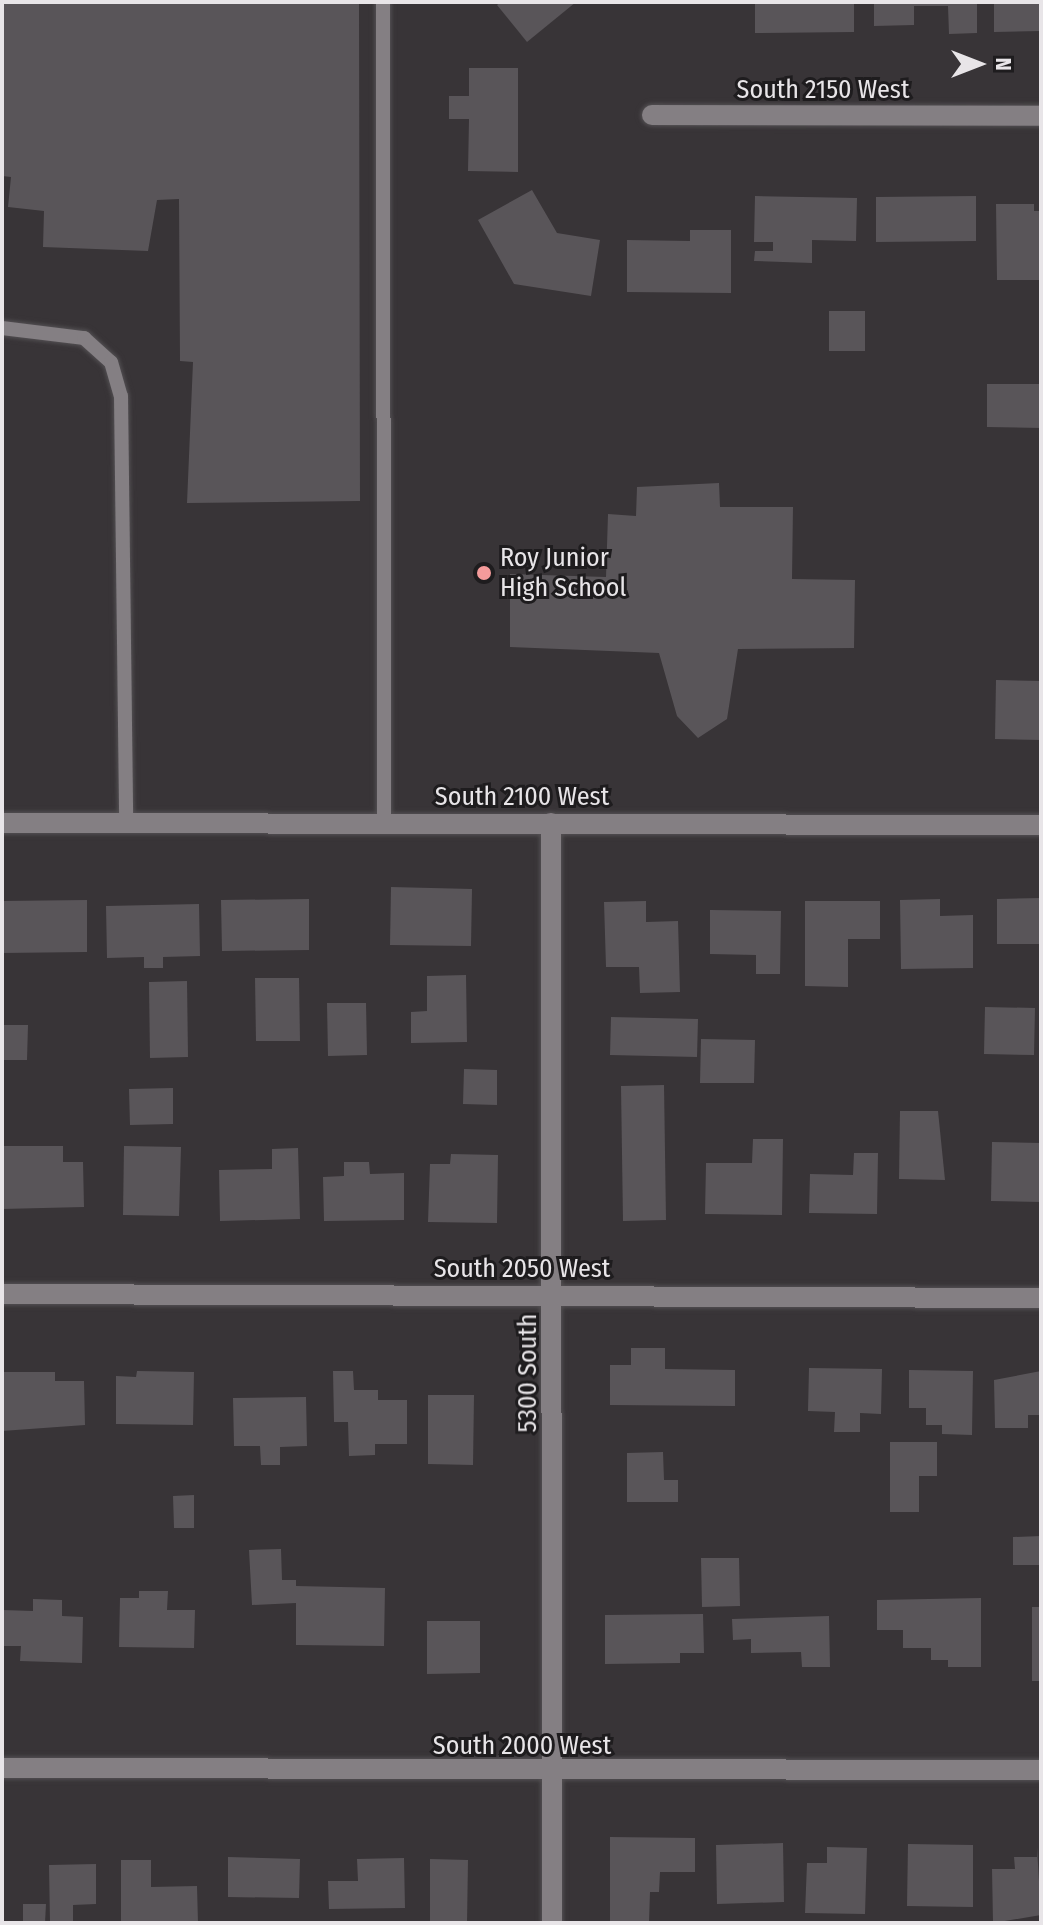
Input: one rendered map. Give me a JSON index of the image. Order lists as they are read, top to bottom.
{
  "streets": {
    "street": [
      "South 2150 West",
      "South 2100 West",
      "South 2050 West",
      "5300 South",
      "South 2000 West"
    ]
  },
  "crossings": [
    ["South 2100 West", "5300 South"],
    ["South 2050 West", "5300 South"],
    ["5300 South", "South 2000 West"]
  ],
  "places": ["Roy Junior High School"],
  "north": "right"
}
